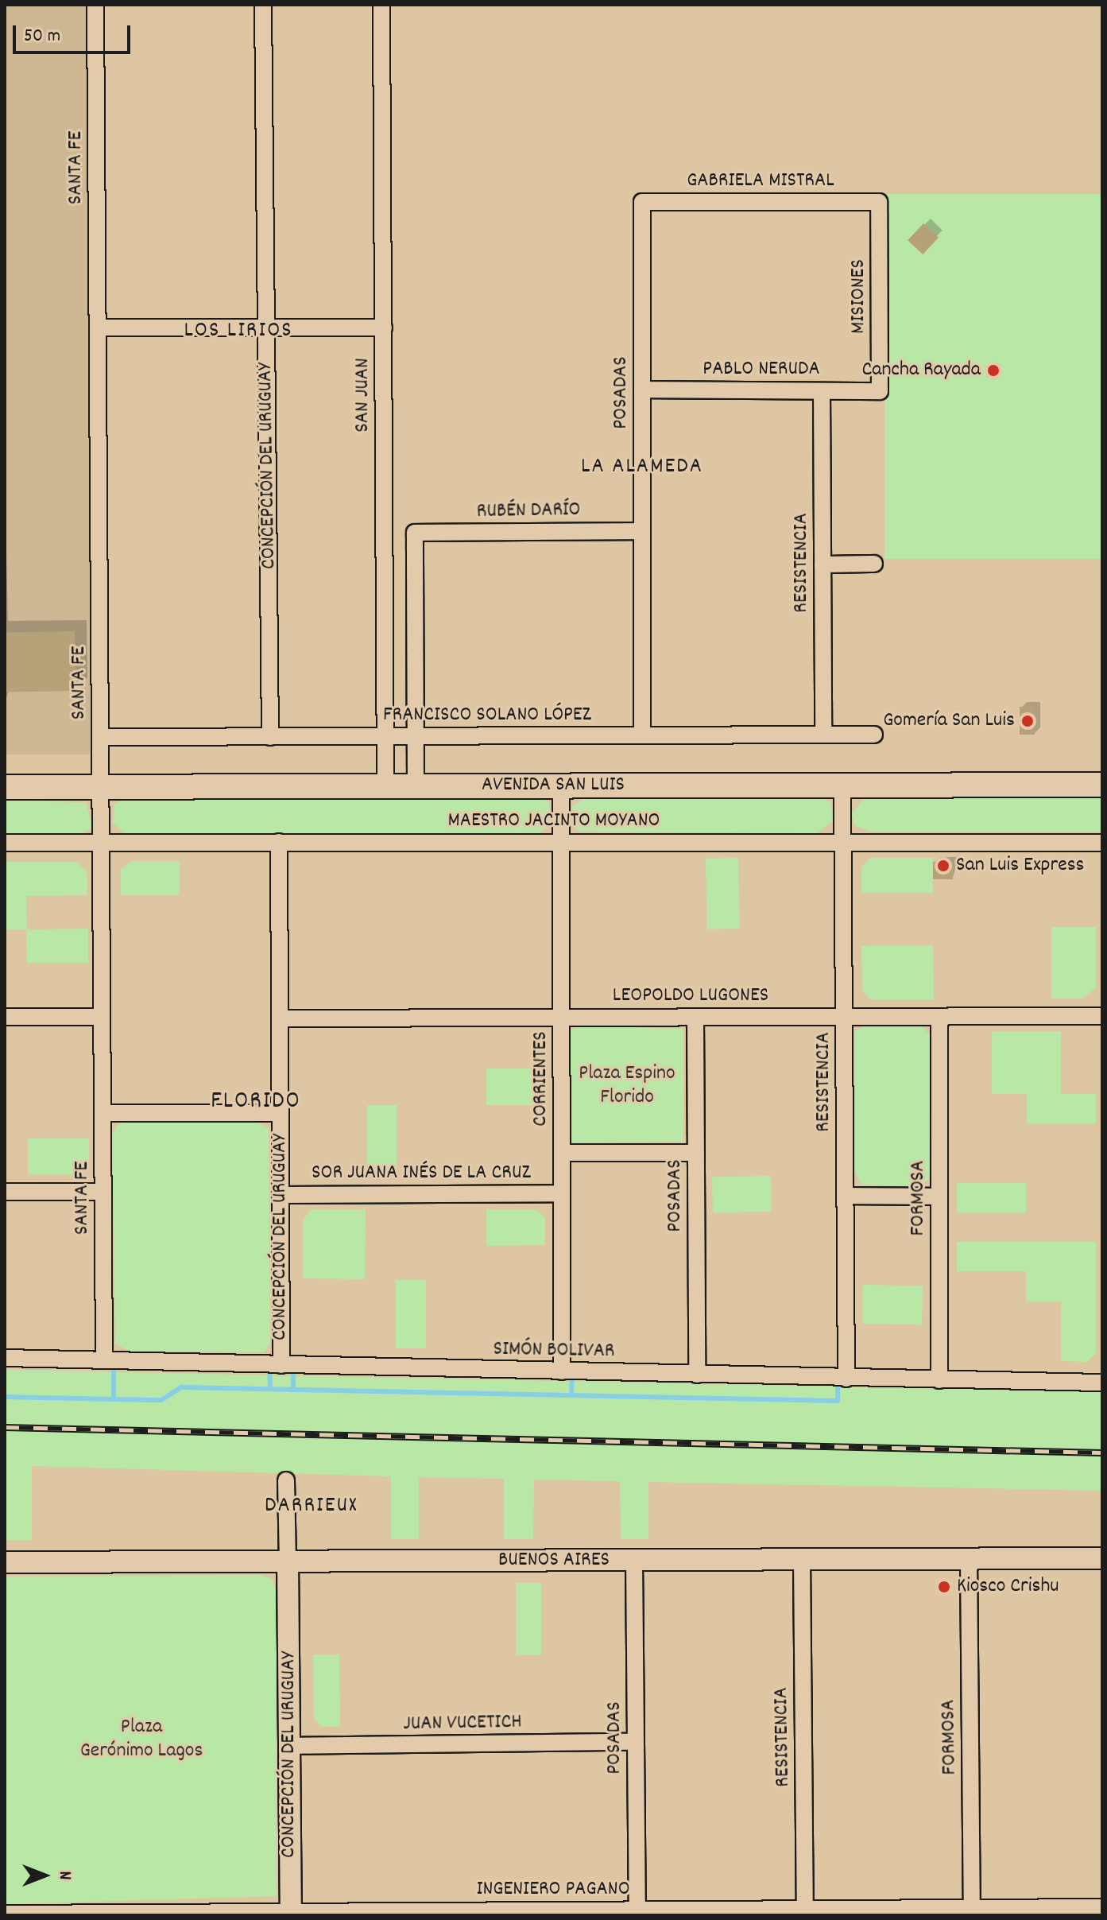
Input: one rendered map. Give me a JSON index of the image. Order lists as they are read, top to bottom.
{
  "streets": {
    "main road": ["AVENIDA SAN LUIS"],
    "street": [
      "SANTA FE",
      "GABRIELA MISTRAL",
      "MISIONES",
      "PABLO NERUDA",
      "POSADAS",
      "SAN JUAN",
      "CONCEPCIÓN DEL URUGUAY",
      "RUBÉN DARÍO",
      "RESISTENCIA",
      "FRANCISCO SOLANO LÓPEZ",
      "MAESTRO JACINTO MOYANO",
      "LEOPOLDO LUGONES",
      "CORRIENTES",
      "SOR JUANA INÉS DE LA CRUZ",
      "FORMOSA",
      "SIMÓN BOLIVAR",
      "BUENOS AIRES",
      "JUAN VUCETICH",
      "INGENIERO PAGANO"
    ]
  },
  "crossings": [
    ["SANTA FE", "FRANCISCO SOLANO LÓPEZ"],
    ["SANTA FE", "AVENIDA SAN LUIS"],
    ["SANTA FE", "MAESTRO JACINTO MOYANO"],
    ["SANTA FE", "SIMÓN BOLIVAR"],
    ["GABRIELA MISTRAL", "MISIONES"],
    ["GABRIELA MISTRAL", "POSADAS"],
    ["MISIONES", "PABLO NERUDA"],
    ["PABLO NERUDA", "POSADAS"],
    ["PABLO NERUDA", "RESISTENCIA"],
    ["POSADAS", "RUBÉN DARÍO"],
    ["POSADAS", "FRANCISCO SOLANO LÓPEZ"],
    ["POSADAS", "LEOPOLDO LUGONES"],
    ["POSADAS", "SIMÓN BOLIVAR"],
    ["POSADAS", "BUENOS AIRES"],
    ["POSADAS", "JUAN VUCETICH"],
    ["POSADAS", "INGENIERO PAGANO"],
    ["SAN JUAN", "FRANCISCO SOLANO LÓPEZ"],
    ["SAN JUAN", "AVENIDA SAN LUIS"],
    ["CONCEPCIÓN DEL URUGUAY", "FRANCISCO SOLANO LÓPEZ"],
    ["CONCEPCIÓN DEL URUGUAY", "MAESTRO JACINTO MOYANO"],
    ["CONCEPCIÓN DEL URUGUAY", "LEOPOLDO LUGONES"],
    ["CONCEPCIÓN DEL URUGUAY", "SOR JUANA INÉS DE LA CRUZ"],
    ["CONCEPCIÓN DEL URUGUAY", "SIMÓN BOLIVAR"],
    ["CONCEPCIÓN DEL URUGUAY", "BUENOS AIRES"],
    ["CONCEPCIÓN DEL URUGUAY", "JUAN VUCETICH"],
    ["CONCEPCIÓN DEL URUGUAY", "INGENIERO PAGANO"],
    ["RUBÉN DARÍO", "FRANCISCO SOLANO LÓPEZ"],
    ["RESISTENCIA", "FRANCISCO SOLANO LÓPEZ"],
    ["RESISTENCIA", "AVENIDA SAN LUIS"],
    ["RESISTENCIA", "MAESTRO JACINTO MOYANO"],
    ["RESISTENCIA", "LEOPOLDO LUGONES"],
    ["RESISTENCIA", "SIMÓN BOLIVAR"],
    ["RESISTENCIA", "BUENOS AIRES"],
    ["RESISTENCIA", "INGENIERO PAGANO"],
    ["AVENIDA SAN LUIS", "CORRIENTES"],
    ["MAESTRO JACINTO MOYANO", "CORRIENTES"],
    ["LEOPOLDO LUGONES", "CORRIENTES"],
    ["LEOPOLDO LUGONES", "FORMOSA"],
    ["CORRIENTES", "SOR JUANA INÉS DE LA CRUZ"],
    ["CORRIENTES", "SIMÓN BOLIVAR"],
    ["FORMOSA", "SIMÓN BOLIVAR"],
    ["FORMOSA", "BUENOS AIRES"],
    ["FORMOSA", "INGENIERO PAGANO"]
  ],
  "districts": [
    "LOS LIRIOS",
    "LA ALAMEDA",
    "FLORIDO",
    "DARRIEUX"
  ],
  "parks": ["Plaza Espino Florido", "Plaza Gerónimo Lagos"],
  "places": [
    "Cancha Rayada",
    "Gomería San Luis",
    "San Luis Express",
    "Kiosco Crishu"
  ],
  "scale_bar": "50 m",
  "north": "right"
}
